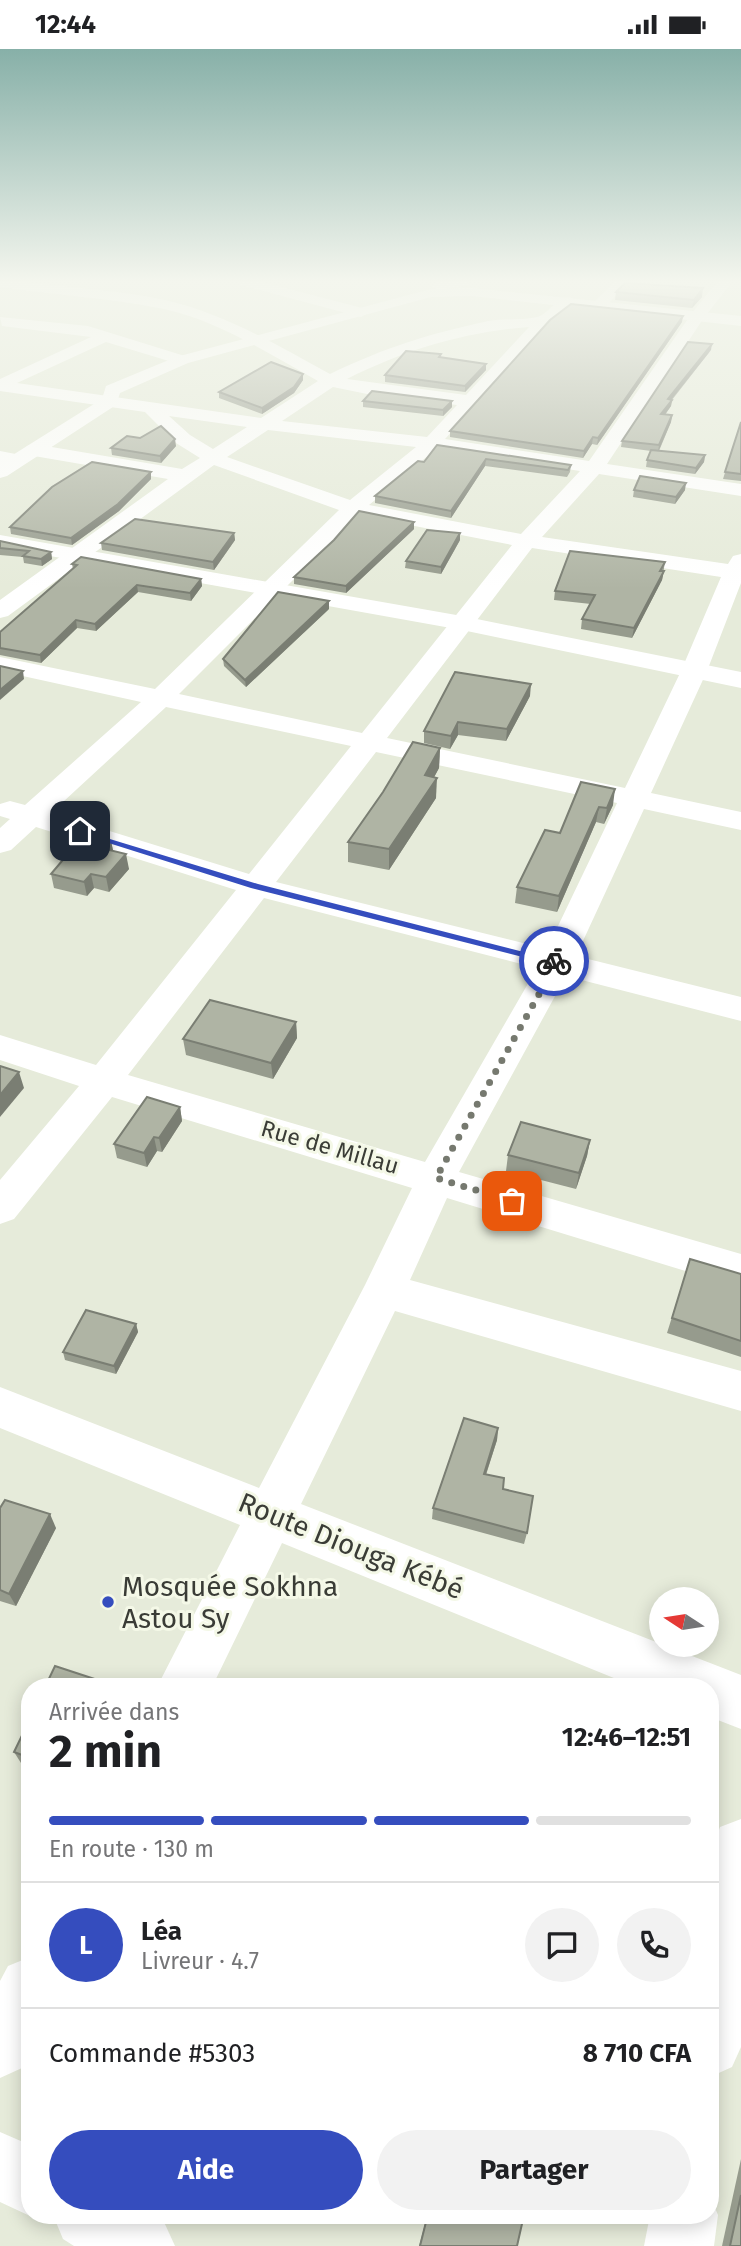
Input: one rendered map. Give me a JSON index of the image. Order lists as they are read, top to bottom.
{
  "streets": {
    "street": ["Rue de Millau", "Route Diouga Kébé"]
  },
  "places": ["Mosquée Sokhna Astou Sy"],
  "north": "left",
  "page": {
    "status": "12:44",
    "heading": ["2 min", "Arrivée dans", "12:46–12:51"],
    "panel": [
      "Léa",
      "Livreur · 4.7",
      "Commande #5303",
      "8 710 CFA"
    ],
    "bar": "En route · 130 m",
    "round": "L",
    "buttons": ["Aide", "Partager"]
  }
}
